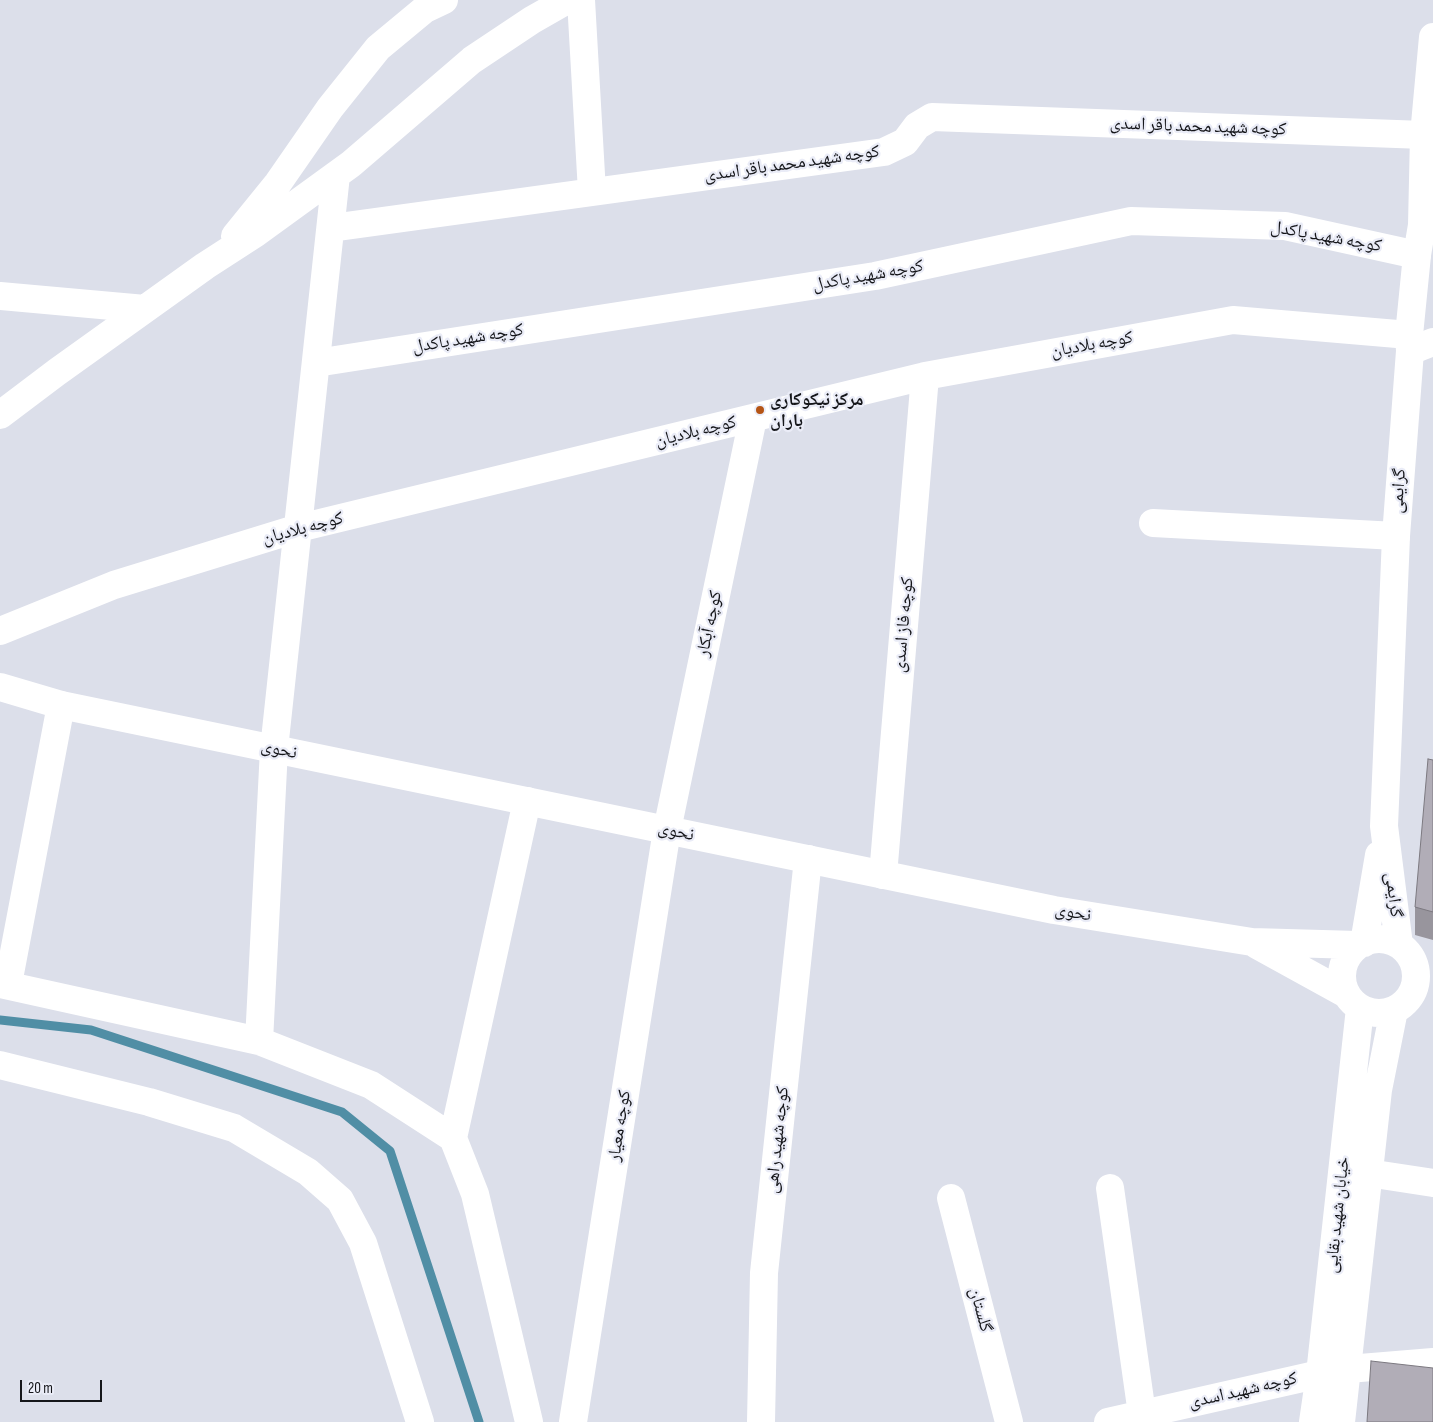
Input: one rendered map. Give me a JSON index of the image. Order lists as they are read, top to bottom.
{
  "streets": {
    "street": [
      "کوچه شهید محمد باقر اسدی",
      "کوچه شهید پاکدل",
      "کوچه بلادیان",
      "گرایمی",
      "کوچه آبکار",
      "کوچه فاز اسدی",
      "نحوی",
      "کوچه معیار",
      "کوچه شهید راهی",
      "خیابان شهید بقایی",
      "گلستان",
      "کوچه شهید اسدی"
    ]
  },
  "crossings": [
    ["کوچه شهید محمد باقر اسدی", "گرایمی"],
    ["کوچه شهید پاکدل", "گرایمی"],
    ["کوچه بلادیان", "گرایمی"],
    ["کوچه بلادیان", "کوچه آبکار"],
    ["کوچه بلادیان", "کوچه فاز اسدی"],
    ["گرایمی", "نحوی"],
    ["گرایمی", "خیابان شهید بقایی"],
    ["کوچه آبکار", "نحوی"],
    ["کوچه آبکار", "کوچه معیار"],
    ["کوچه فاز اسدی", "نحوی"],
    ["نحوی", "کوچه معیار"],
    ["نحوی", "کوچه شهید راهی"],
    ["نحوی", "خیابان شهید بقایی"],
    ["خیابان شهید بقایی", "کوچه شهید اسدی"]
  ],
  "places": ["مرکز نیکوکاری باران"],
  "scale_bar": "20 m"
}
